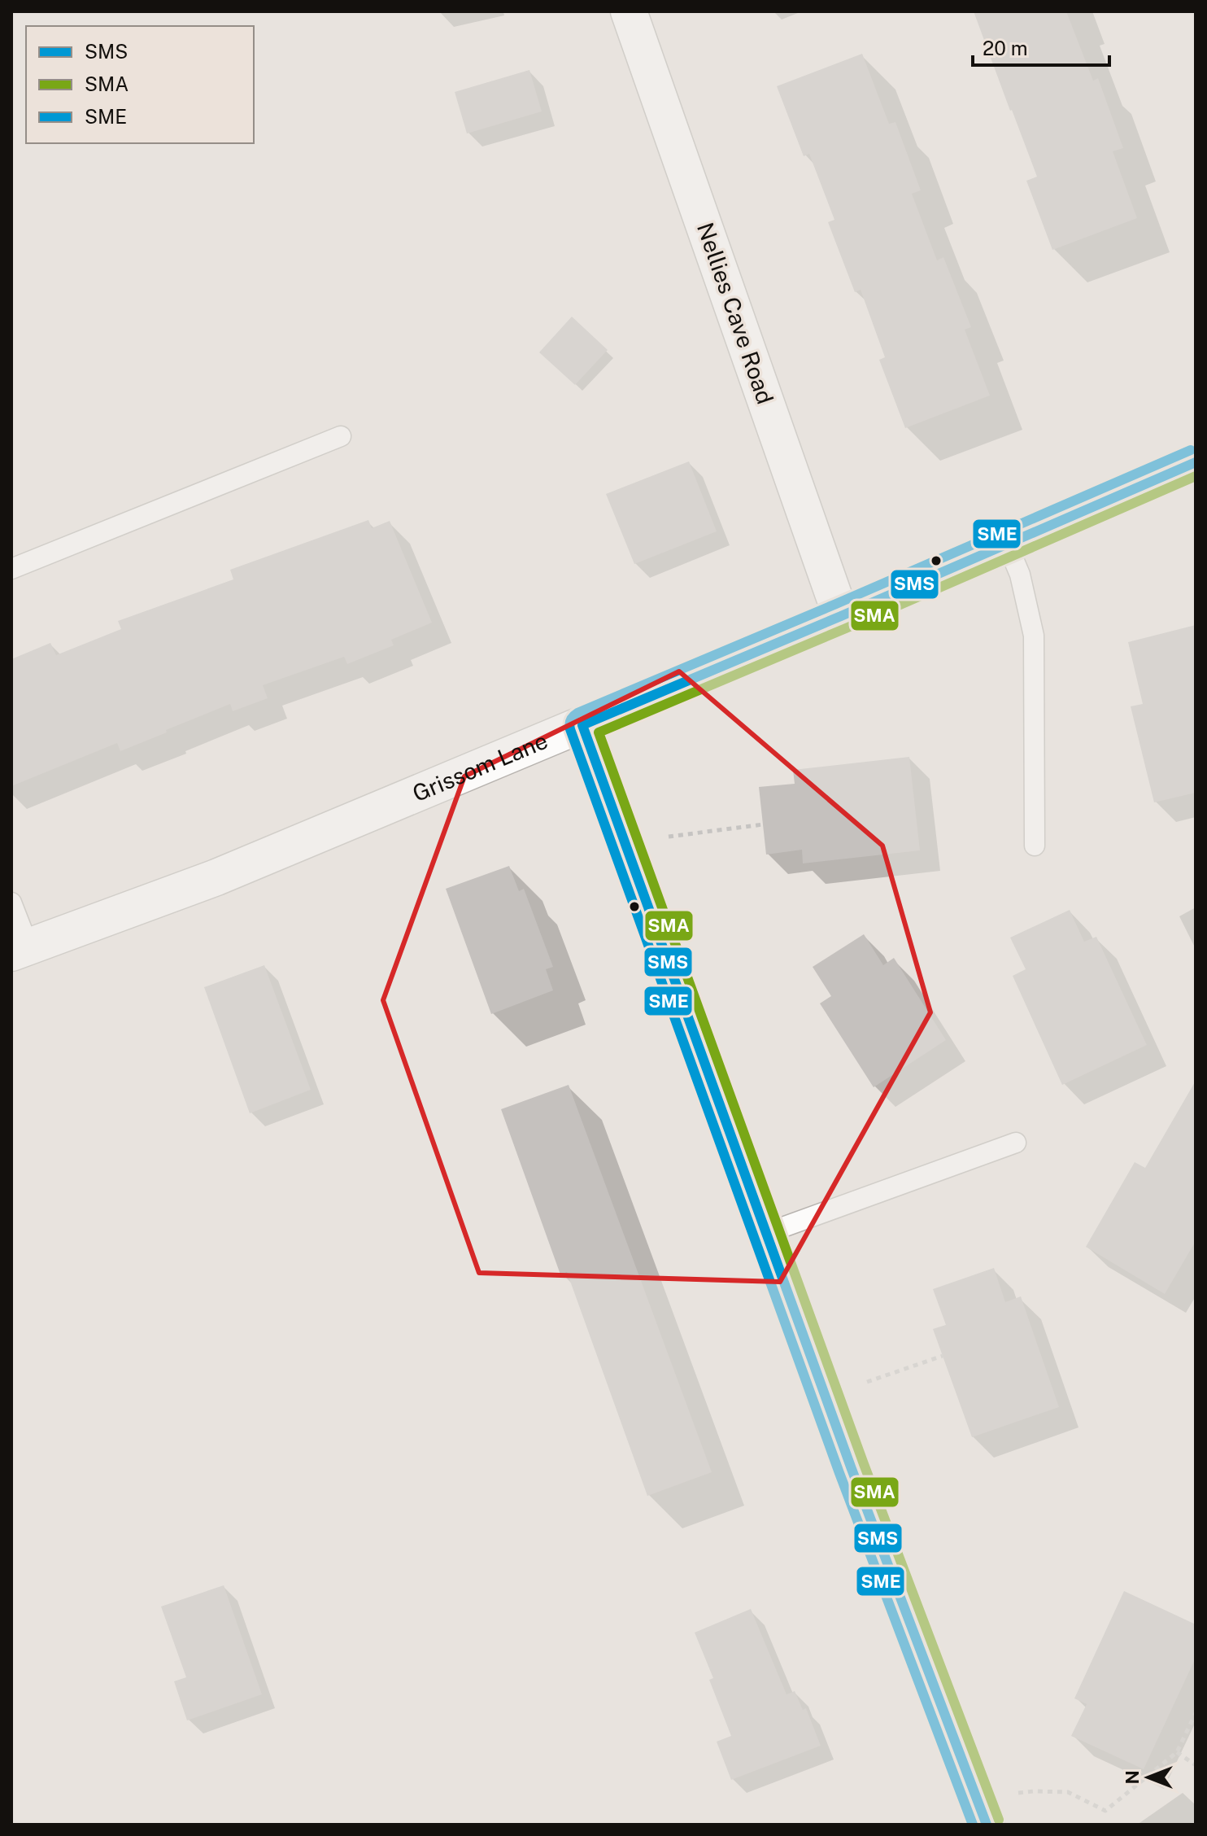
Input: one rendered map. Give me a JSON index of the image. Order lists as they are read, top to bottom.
{
  "streets": {
    "street": ["Nellies Cave Road", "Grissom Lane"]
  },
  "crossings": [
    ["Nellies Cave Road", "Grissom Lane"]
  ],
  "lines": ["transit line SME", "transit line SMS", "transit line SMA"],
  "legend": ["SMS", "SMA", "SME"],
  "scale_bar": "20 m",
  "north": "left"
}
